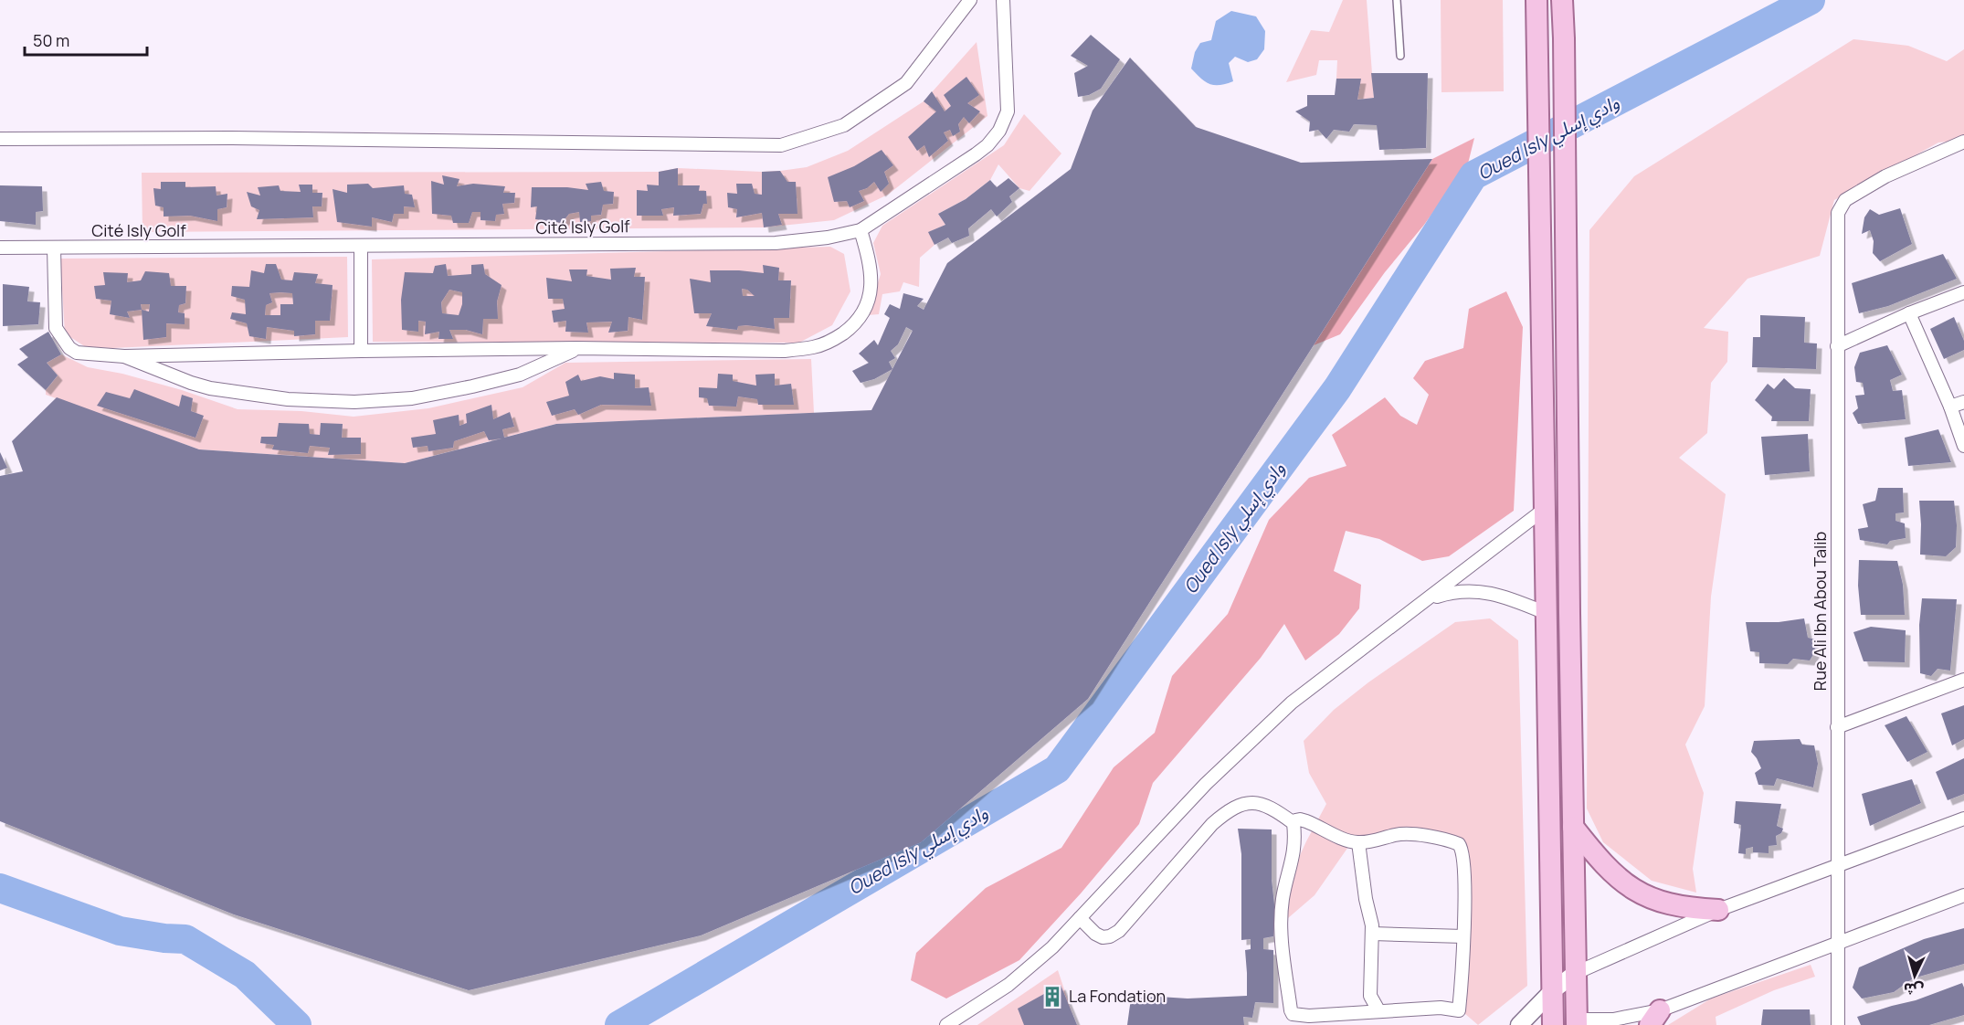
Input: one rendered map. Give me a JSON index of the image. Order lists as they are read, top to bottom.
{
  "streets": {
    "street": ["Cité Isly Golf", "Rue Ali Ibn Abou Talib"]
  },
  "water": ["Oued Isly وادي إسلي"],
  "places": {
    "building": ["La Fondation"]
  },
  "scale_bar": "50 m",
  "north": "bottom"
}
